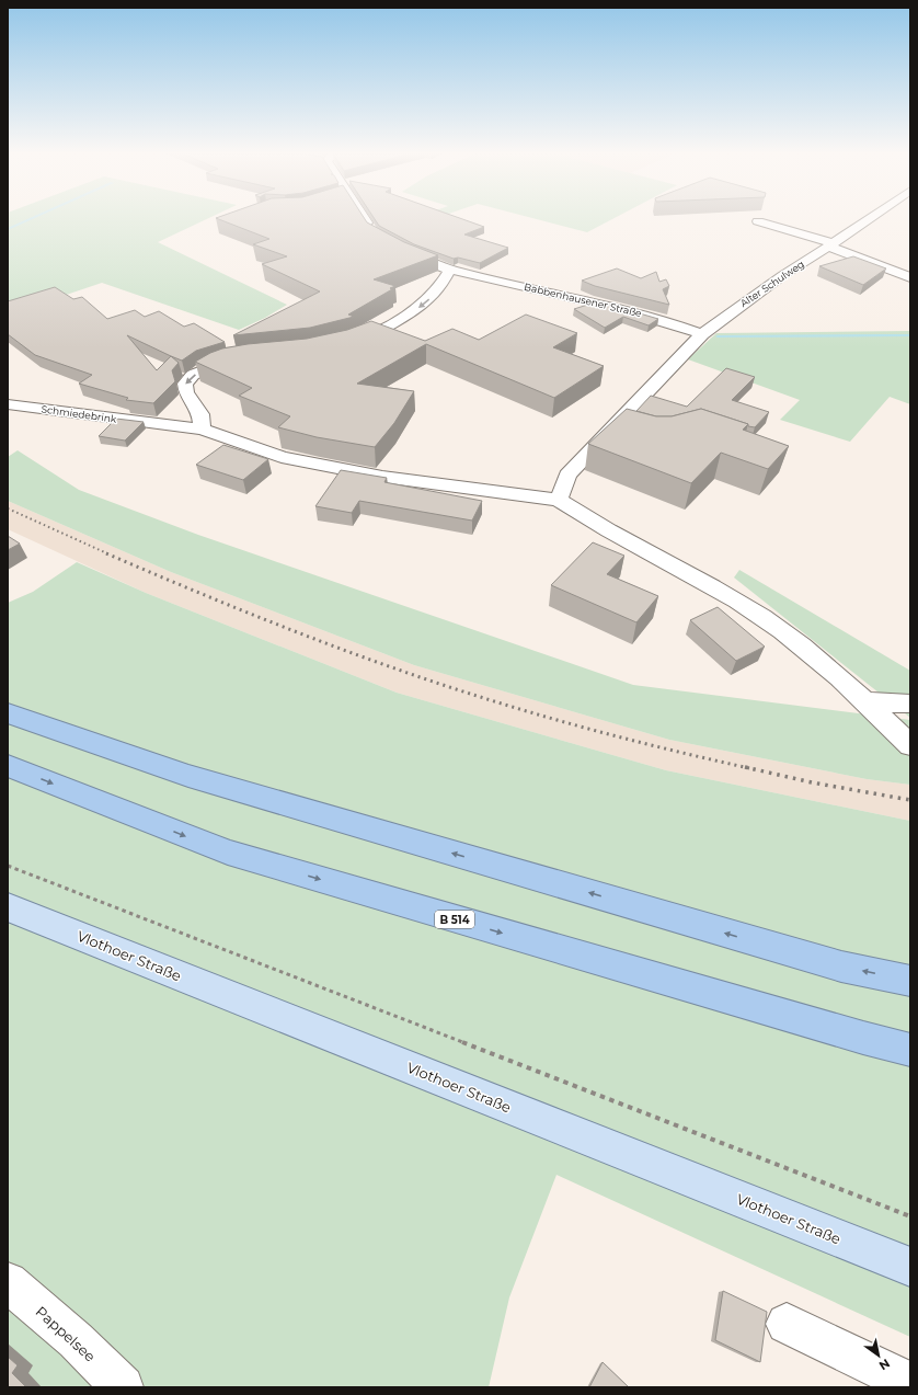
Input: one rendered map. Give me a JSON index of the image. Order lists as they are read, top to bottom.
{
  "streets": {
    "highway": ["B 514"],
    "main road": ["Vlothoer Straße"],
    "street": [
      "Alter Schulweg",
      "Babbenhausener Straße",
      "Schmiedebrink",
      "Pappelsee"
    ]
  },
  "crossings": [
    ["Alter Schulweg", "Babbenhausener Straße"]
  ],
  "north": "bottom right"
}
